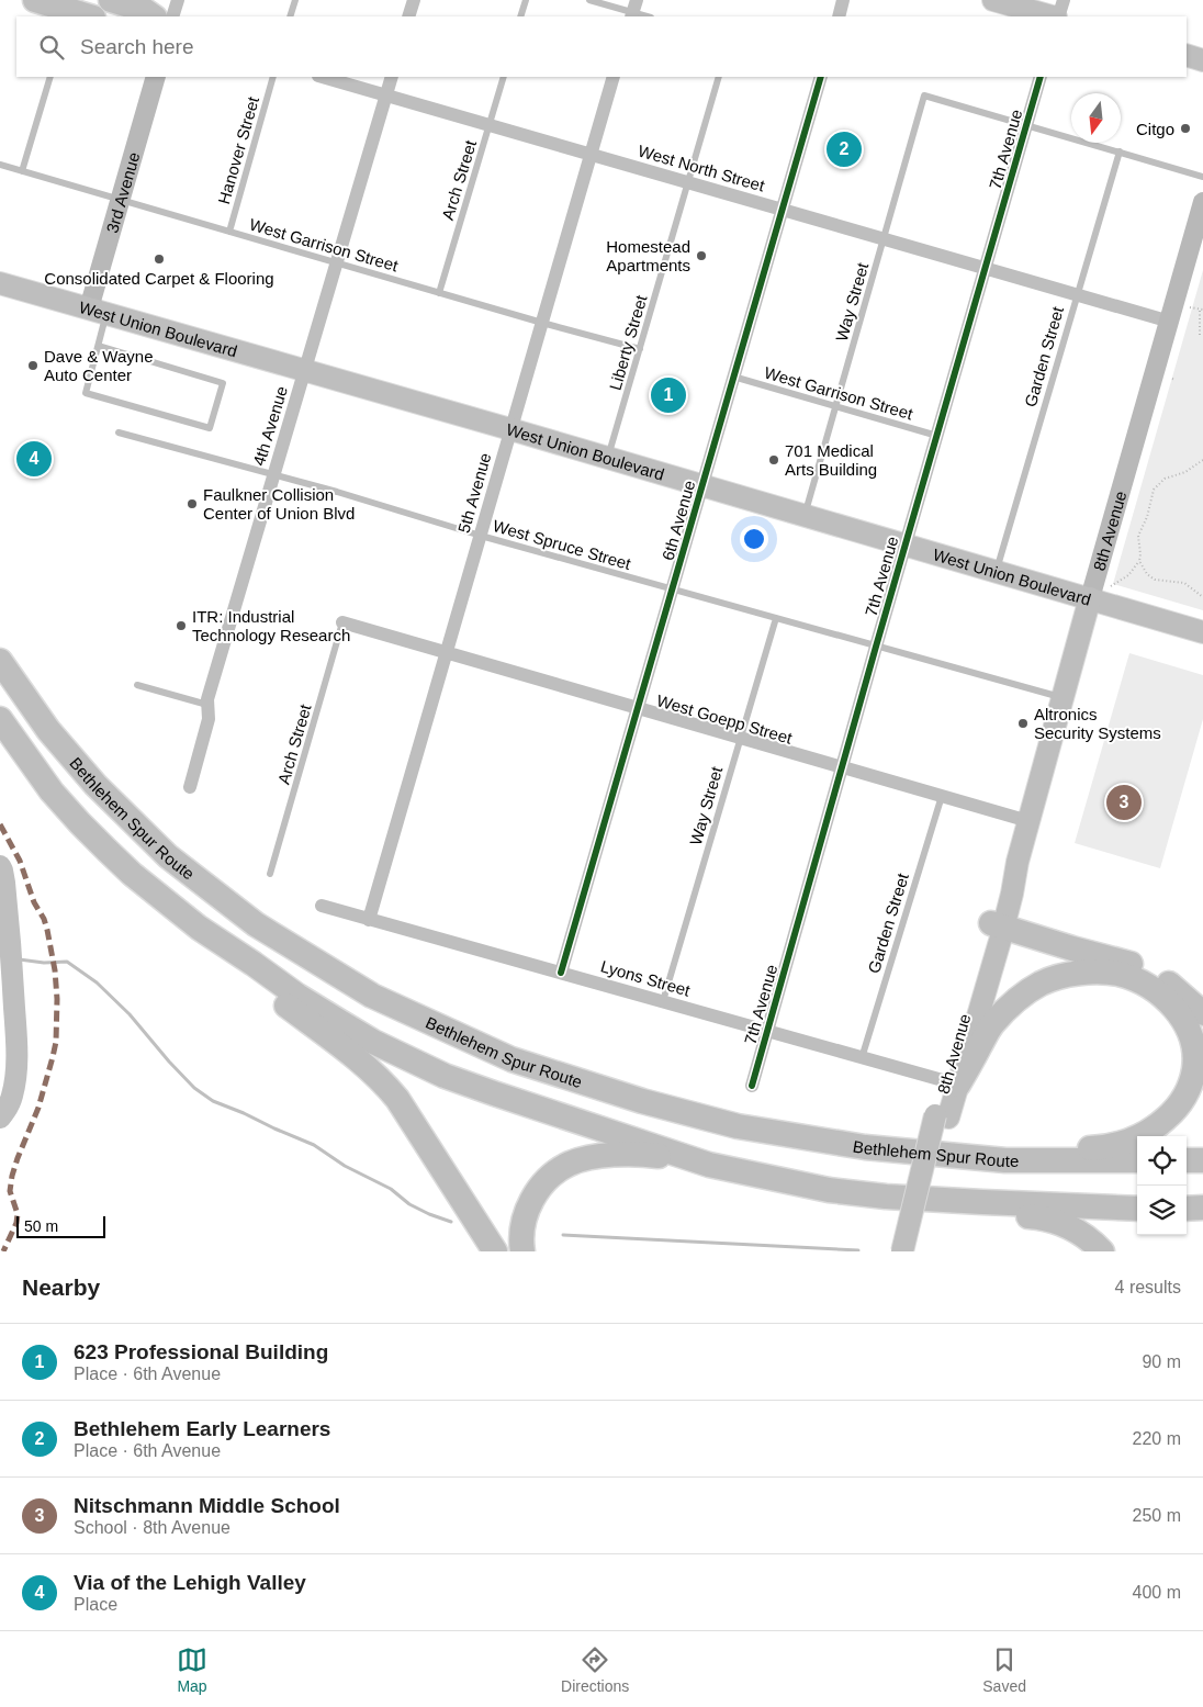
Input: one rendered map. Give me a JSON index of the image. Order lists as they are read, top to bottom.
{
  "streets": {
    "highway": ["Bethlehem Spur Route"],
    "main road": ["3rd Avenue", "West Union Boulevard", "8th Avenue"],
    "street": [
      "7th Avenue",
      "West North Street",
      "4th Avenue",
      "5th Avenue",
      "6th Avenue",
      "West Goepp Street",
      "Lyons Street"
    ],
    "lane": [
      "Hanover Street",
      "Arch Street",
      "West Garrison Street",
      "Way Street",
      "Liberty Street",
      "Garden Street",
      "West Spruce Street"
    ]
  },
  "crossings": [
    ["7th Avenue", "West North Street"],
    ["7th Avenue", "West Garrison Street"],
    ["7th Avenue", "Way Street"],
    ["7th Avenue", "West Union Boulevard"],
    ["7th Avenue", "West Spruce Street"],
    ["7th Avenue", "West Goepp Street"],
    ["7th Avenue", "Lyons Street"],
    ["Hanover Street", "West Garrison Street"],
    ["West North Street", "Arch Street"],
    ["West North Street", "Way Street"],
    ["West North Street", "Liberty Street"],
    ["West North Street", "Garden Street"],
    ["West North Street", "4th Avenue"],
    ["West North Street", "5th Avenue"],
    ["West North Street", "6th Avenue"],
    ["West North Street", "8th Avenue"],
    ["Arch Street", "West Garrison Street"],
    ["Arch Street", "West Goepp Street"],
    ["3rd Avenue", "West Garrison Street"],
    ["3rd Avenue", "West Union Boulevard"],
    ["West Garrison Street", "Way Street"],
    ["West Garrison Street", "Liberty Street"],
    ["West Garrison Street", "4th Avenue"],
    ["West Garrison Street", "5th Avenue"],
    ["West Garrison Street", "6th Avenue"],
    ["Way Street", "West Union Boulevard"],
    ["Way Street", "West Spruce Street"],
    ["Way Street", "West Goepp Street"],
    ["Way Street", "Lyons Street"],
    ["West Union Boulevard", "Liberty Street"],
    ["West Union Boulevard", "Garden Street"],
    ["West Union Boulevard", "4th Avenue"],
    ["West Union Boulevard", "5th Avenue"],
    ["West Union Boulevard", "6th Avenue"],
    ["West Union Boulevard", "8th Avenue"],
    ["Garden Street", "West Goepp Street"],
    ["Garden Street", "Lyons Street"],
    ["4th Avenue", "West Spruce Street"],
    ["5th Avenue", "West Spruce Street"],
    ["5th Avenue", "West Goepp Street"],
    ["5th Avenue", "Lyons Street"],
    ["6th Avenue", "West Spruce Street"],
    ["6th Avenue", "West Goepp Street"],
    ["6th Avenue", "Lyons Street"],
    ["8th Avenue", "West Spruce Street"],
    ["8th Avenue", "West Goepp Street"],
    ["8th Avenue", "Lyons Street"]
  ],
  "places": [
    "Citgo",
    "Homestead Apartments",
    "Consolidated Carpet & Flooring",
    "Dave & Wayne Auto Center",
    "701 Medical Arts Building",
    "Faulkner Collision Center of Union Blvd",
    "ITR: Industrial Technology Research",
    "Altronics Security Systems"
  ],
  "scale_bar": "50 m",
  "north": "bottom",
  "page": {
    "search": "Search here",
    "pins": [
      "2",
      "1",
      "4",
      "3"
    ],
    "scale": "50 m",
    "heading": ["Nearby", "4 results"],
    "list": [
      {
        "mark": "1",
        "name": "623 Professional Building",
        "note": "Place · 6th Avenue",
        "value": "90 m"
      },
      {
        "mark": "2",
        "name": "Bethlehem Early Learners",
        "note": "Place · 6th Avenue",
        "value": "220 m"
      },
      {
        "mark": "3",
        "name": "Nitschmann Middle School",
        "note": "School · 8th Avenue",
        "value": "250 m"
      },
      {
        "mark": "4",
        "name": "Via of the Lehigh Valley",
        "note": "Place",
        "value": "400 m"
      }
    ],
    "nav": ["Map", "Directions", "Saved"]
  }
}
